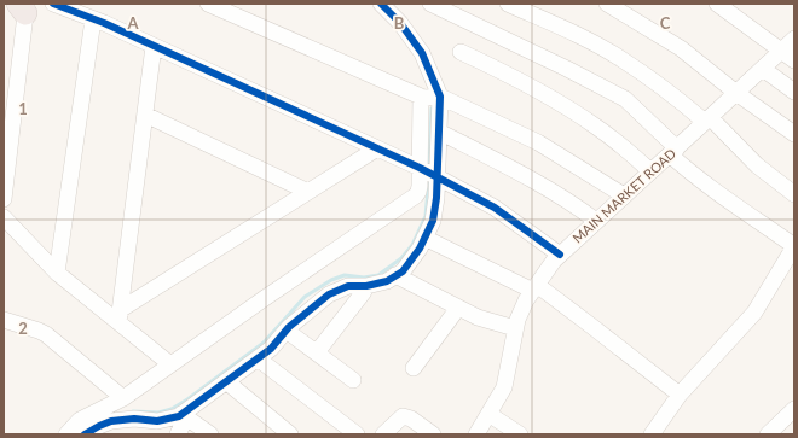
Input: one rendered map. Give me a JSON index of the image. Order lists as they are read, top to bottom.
{
  "streets": {
    "street": ["MAIN MARKET ROAD"]
  },
  "grid": {
    "columns": ["A", "B", "C"],
    "rows": ["1", "2"]
  }
}
